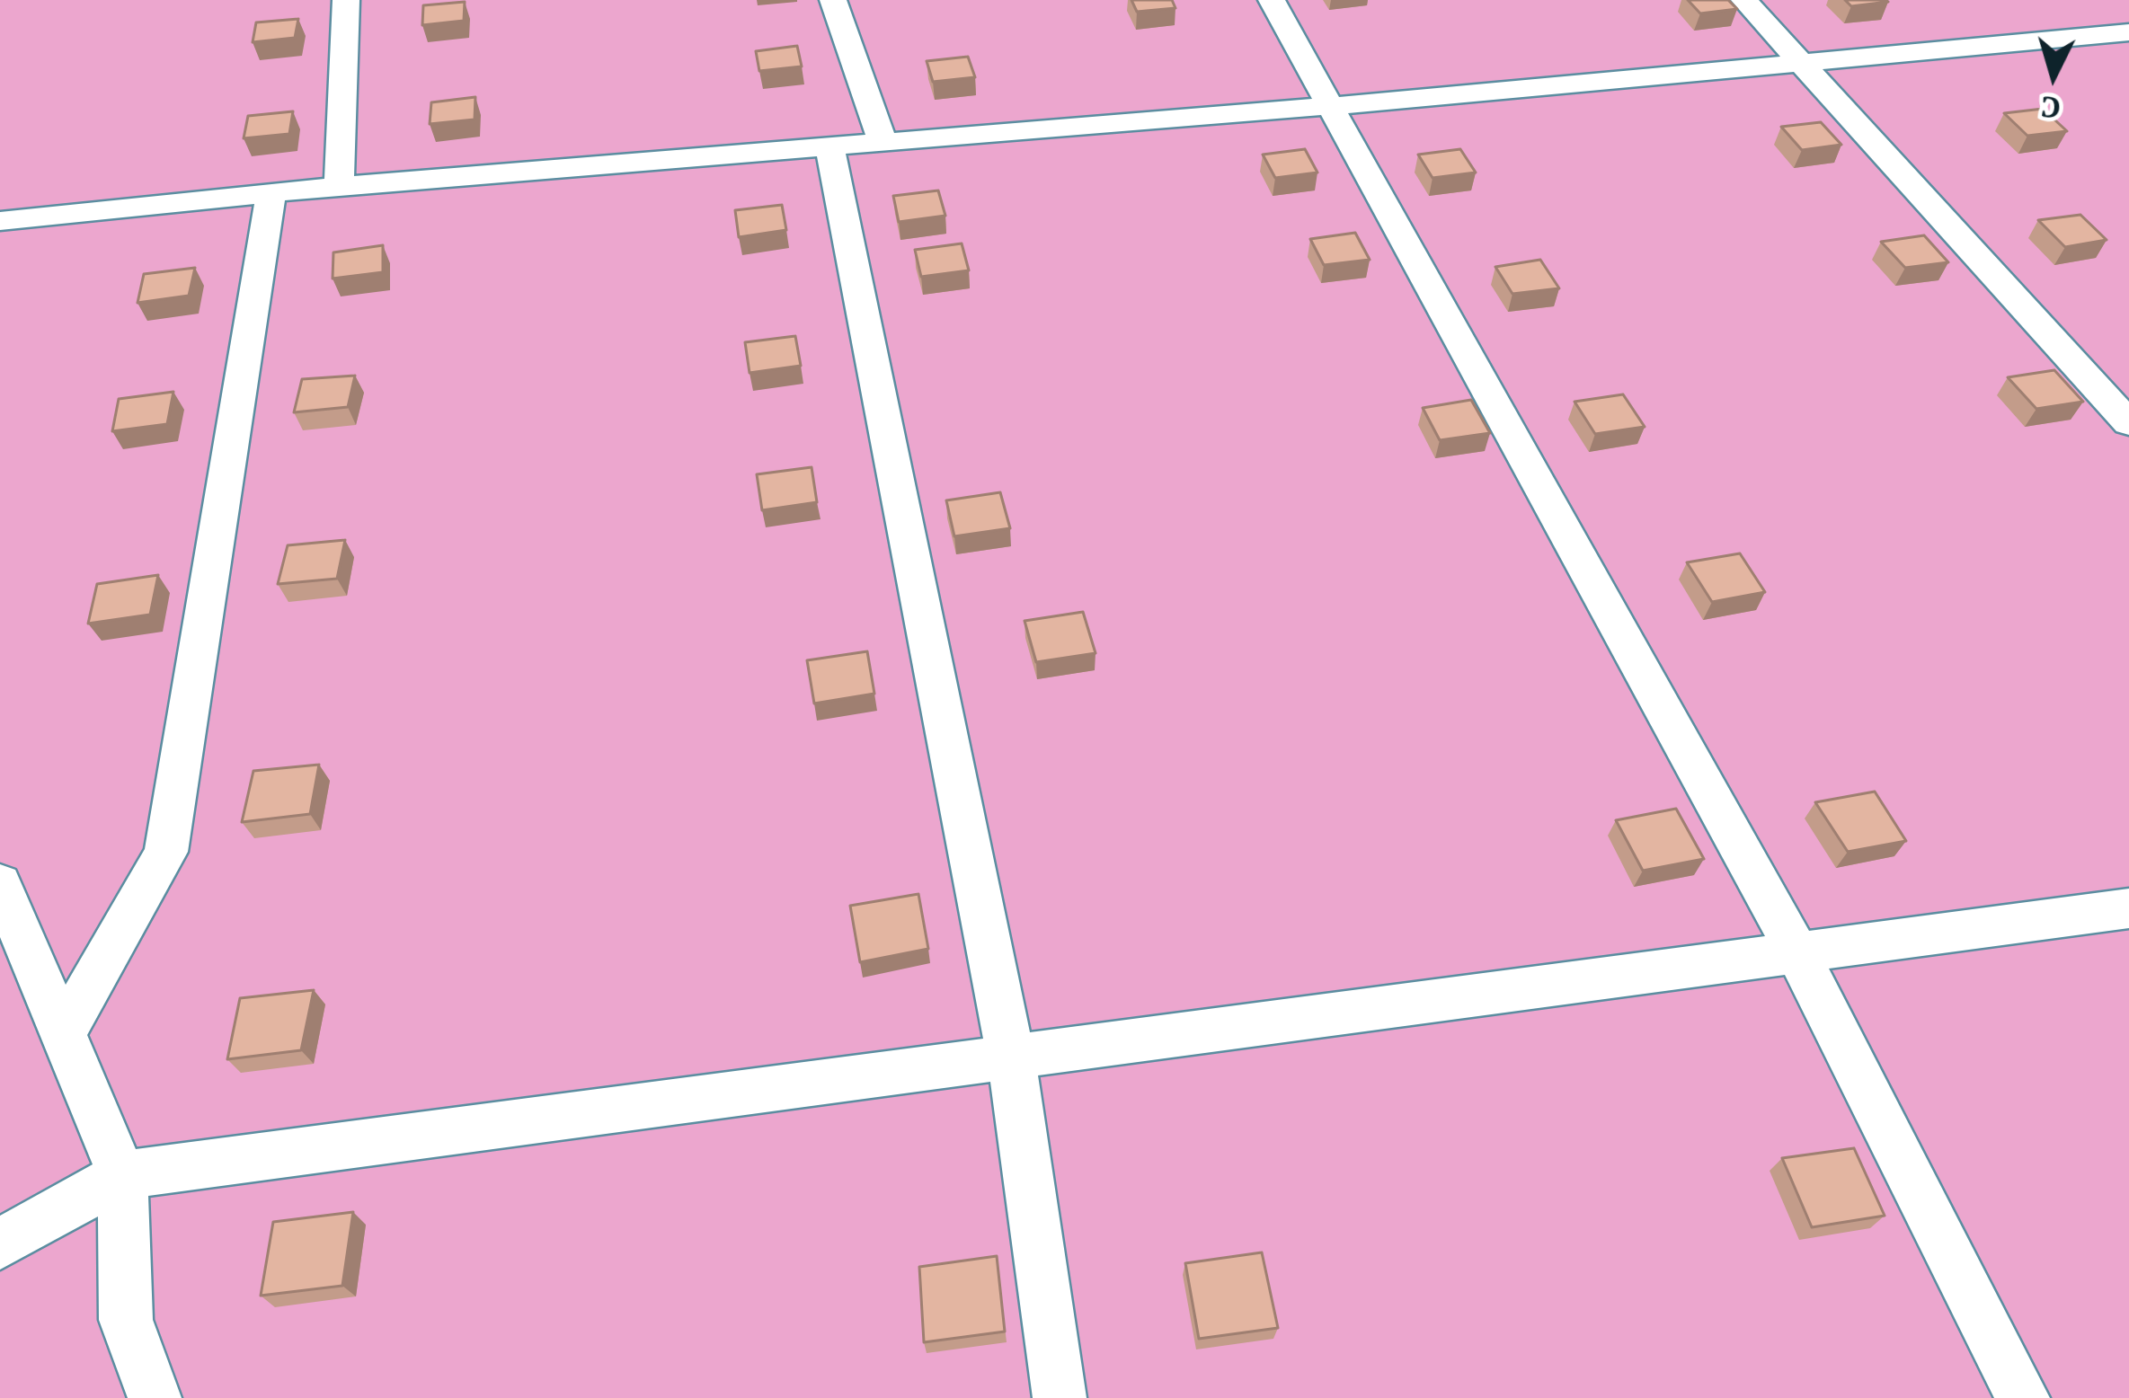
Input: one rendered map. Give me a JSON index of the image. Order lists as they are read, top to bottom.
{
  "north": "bottom"
}
